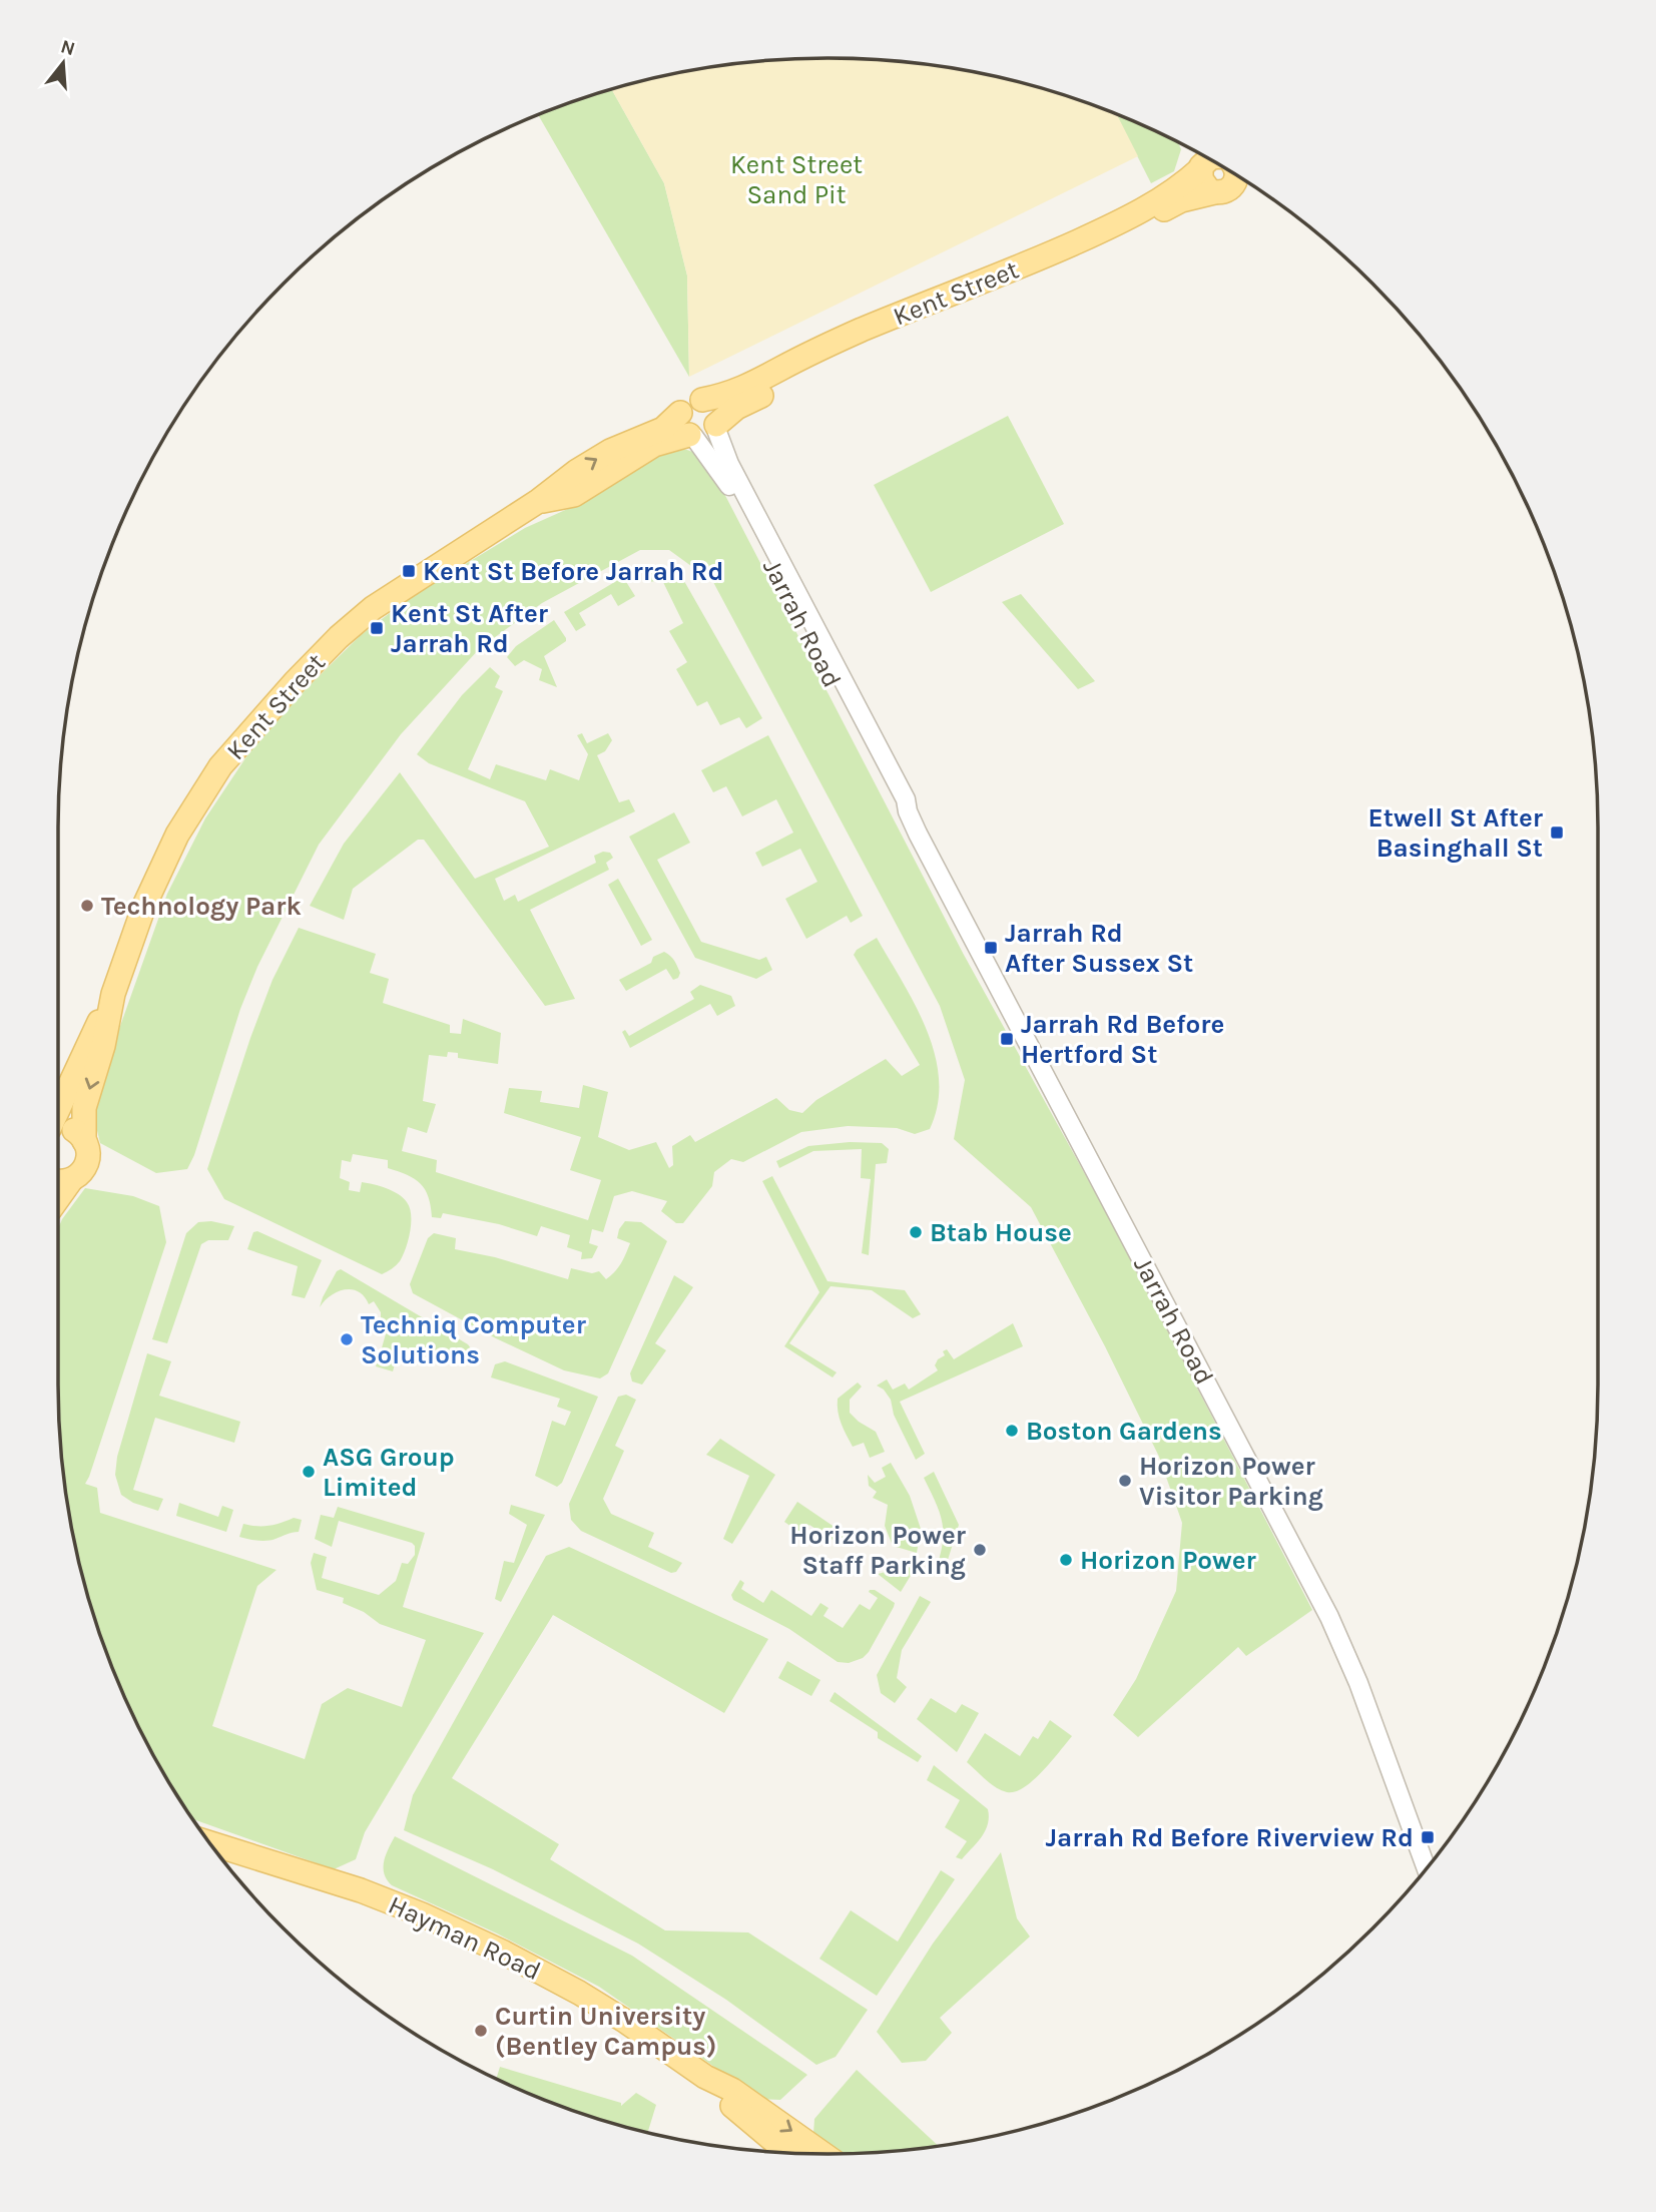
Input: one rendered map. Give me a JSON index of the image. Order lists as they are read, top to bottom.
{
  "streets": {
    "main road": ["Kent Street", "Hayman Road"],
    "street": ["Jarrah Road"]
  },
  "crossings": [
    ["Kent Street", "Jarrah Road"]
  ],
  "parks": ["Kent Street Sand Pit"],
  "places": {
    "transit": [
      "Kent St Before Jarrah Rd",
      "Kent St After Jarrah Rd",
      "Etwell St After Basinghall St",
      "Jarrah Rd After Sussex St",
      "Jarrah Rd Before Hertford St",
      "Jarrah Rd Before Riverview Rd"
    ],
    "other": [
      "Technology Park",
      "Btab House",
      "Techniq Computer Solutions",
      "Boston Gardens",
      "ASG Group Limited",
      "Horizon Power Visitor Parking",
      "Horizon Power Staff Parking",
      "Horizon Power",
      "Curtin University (Bentley Campus)"
    ]
  },
  "north": "top"
}
